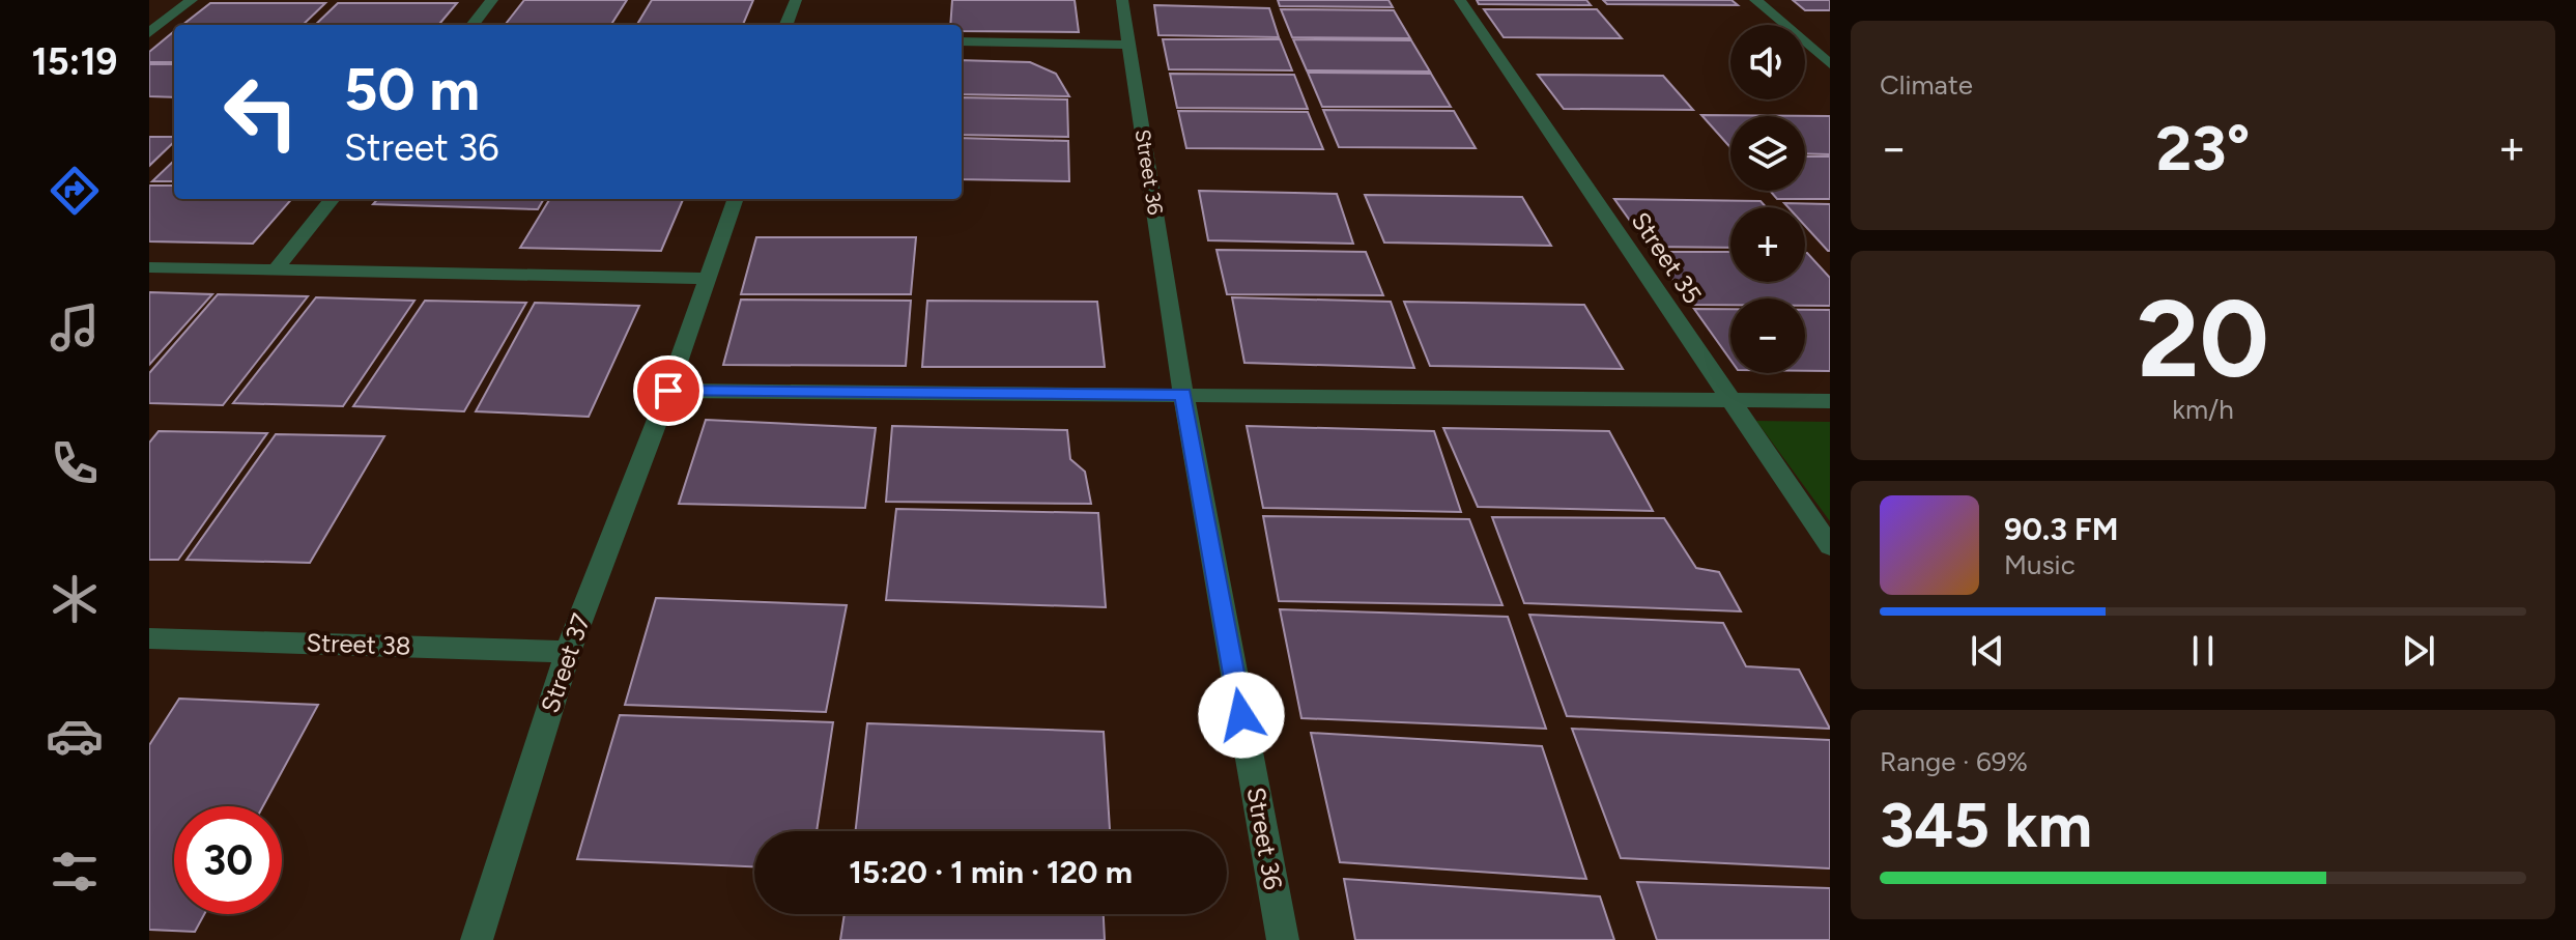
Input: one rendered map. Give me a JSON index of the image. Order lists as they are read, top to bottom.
{
  "streets": {
    "street": [
      "Street 36",
      "Street 35",
      "Street 38",
      "Street 37"
    ]
  },
  "crossings": [
    ["Street 38", "Street 37"]
  ],
  "page": {
    "tabs": "15:19",
    "tile": [
      "Climate",
      ["20", "km/h"],
      ["Range · 69%", "345 km"]
    ],
    "map_buttons": ["+", "−"],
    "turn": ["50 m", "Street 36"],
    "heat": ["−", "23°", "+"],
    "song": ["90.3 FM", "Music"],
    "limit": "30",
    "trip": "15:20 · 1 min · 120 m"
  }
}
